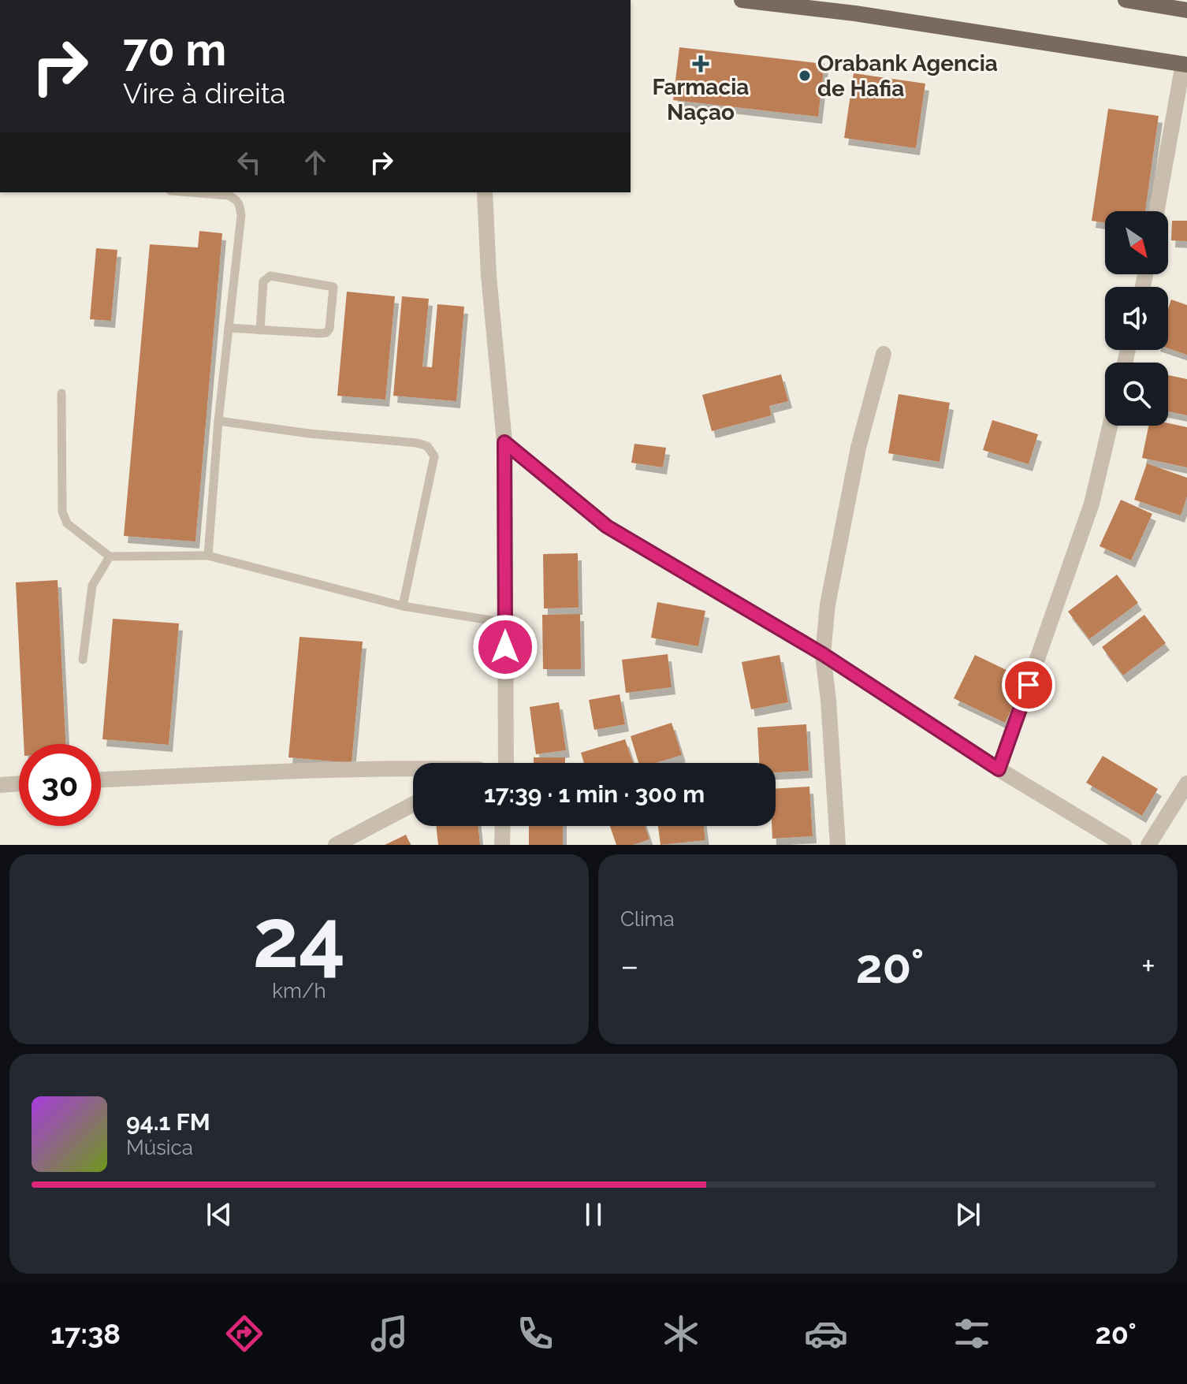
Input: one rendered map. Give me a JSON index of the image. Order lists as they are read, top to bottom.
{
  "places": {
    "health": ["Farmacia Naçao"],
    "other": ["Orabank Agencia de Hafia"]
  },
  "north": "bottom right",
  "page": {
    "turn": ["70 m", "Vire à direita"],
    "limit": "30",
    "trip": "17:39 · 1 min · 300 m",
    "tile": [
      ["24", "km/h"],
      "Clima"
    ],
    "heat": ["−", "20°", "+"],
    "song": ["94.1 FM", "Música"],
    "tabs": ["17:38", "20°"]
  }
}
